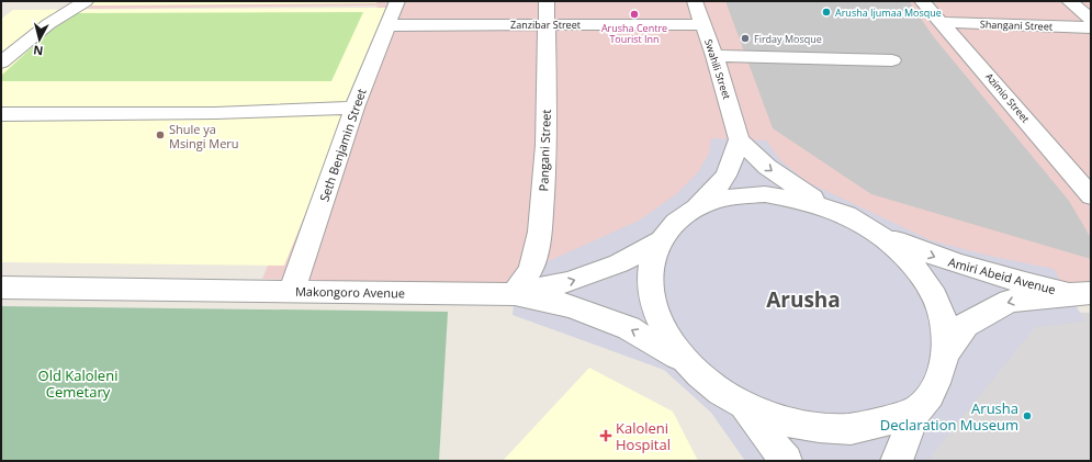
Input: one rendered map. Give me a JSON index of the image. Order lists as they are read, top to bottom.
{
  "streets": {
    "street": [
      "Zanzibar Street",
      "Shangani Street",
      "Swahili Street",
      "Azimio Street",
      "Seth Benjamin Street",
      "Pangani Street",
      "Amiri Abeid Avenue",
      "Makongoro Avenue"
    ]
  },
  "crossings": [
    ["Zanzibar Street", "Swahili Street"],
    ["Zanzibar Street", "Seth Benjamin Street"],
    ["Zanzibar Street", "Pangani Street"],
    ["Shangani Street", "Azimio Street"],
    ["Seth Benjamin Street", "Makongoro Avenue"],
    ["Pangani Street", "Makongoro Avenue"]
  ],
  "districts": ["Arusha"],
  "parks": ["Old Kaloleni Cemetary"],
  "places": {
    "other": [
      "Arusha Ijumaa Mosque",
      "Arusha Centre Tourist Inn",
      "Firday Mosque",
      "Shule ya Msingi Meru",
      "Arusha Declaration Museum"
    ],
    "health": ["Kaloleni Hospital"]
  },
  "north": "bottom"
}
